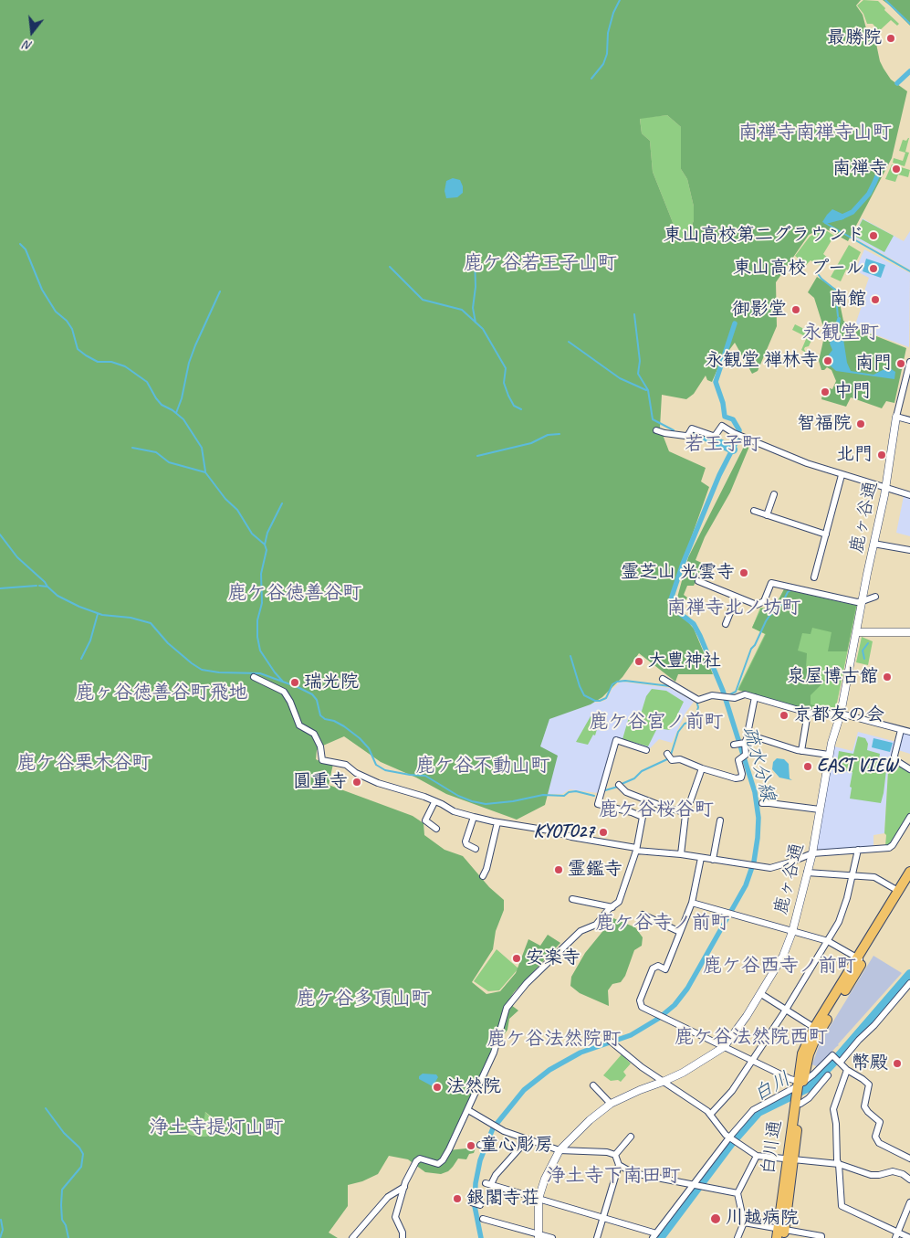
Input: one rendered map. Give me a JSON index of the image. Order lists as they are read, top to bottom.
{
  "streets": {
    "main road": ["白川通"],
    "street": ["鹿ヶ谷通"]
  },
  "districts": [
    "南禅寺南禅寺山町",
    "鹿ケ谷若王子山町",
    "永観堂町",
    "若王子町",
    "鹿ケ谷徳善谷町",
    "南禅寺北ノ坊町",
    "鹿ヶ谷徳善谷町飛地",
    "鹿ケ谷宮ノ前町",
    "鹿ケ谷栗木谷町",
    "鹿ケ谷不動山町",
    "鹿ケ谷桜谷町",
    "鹿ケ谷寺ノ前町",
    "鹿ケ谷西寺ノ前町",
    "鹿ケ谷多頂山町",
    "鹿ケ谷法然院西町",
    "鹿ケ谷法然院町",
    "浄土寺提灯山町",
    "浄土寺下南田町"
  ],
  "water": ["疏水分線", "白川"],
  "places": [
    "最勝院",
    "南禅寺",
    "東山高校第二グラウンド",
    "東山高校 プール",
    "南館",
    "御影堂",
    "永観堂 禅林寺",
    "南門",
    "中門",
    "智福院",
    "北門",
    "霊芝山 光雲寺",
    "大豊神社",
    "泉屋博古館",
    "瑞光院",
    "京都友の会",
    "EAST VIEW",
    "圓重寺",
    "KYOTO27",
    "霊鑑寺",
    "安楽寺",
    "幣殿",
    "法然院",
    "童心彫房",
    "銀閣寺荘",
    "川越病院"
  ],
  "north": "bottom"
}
